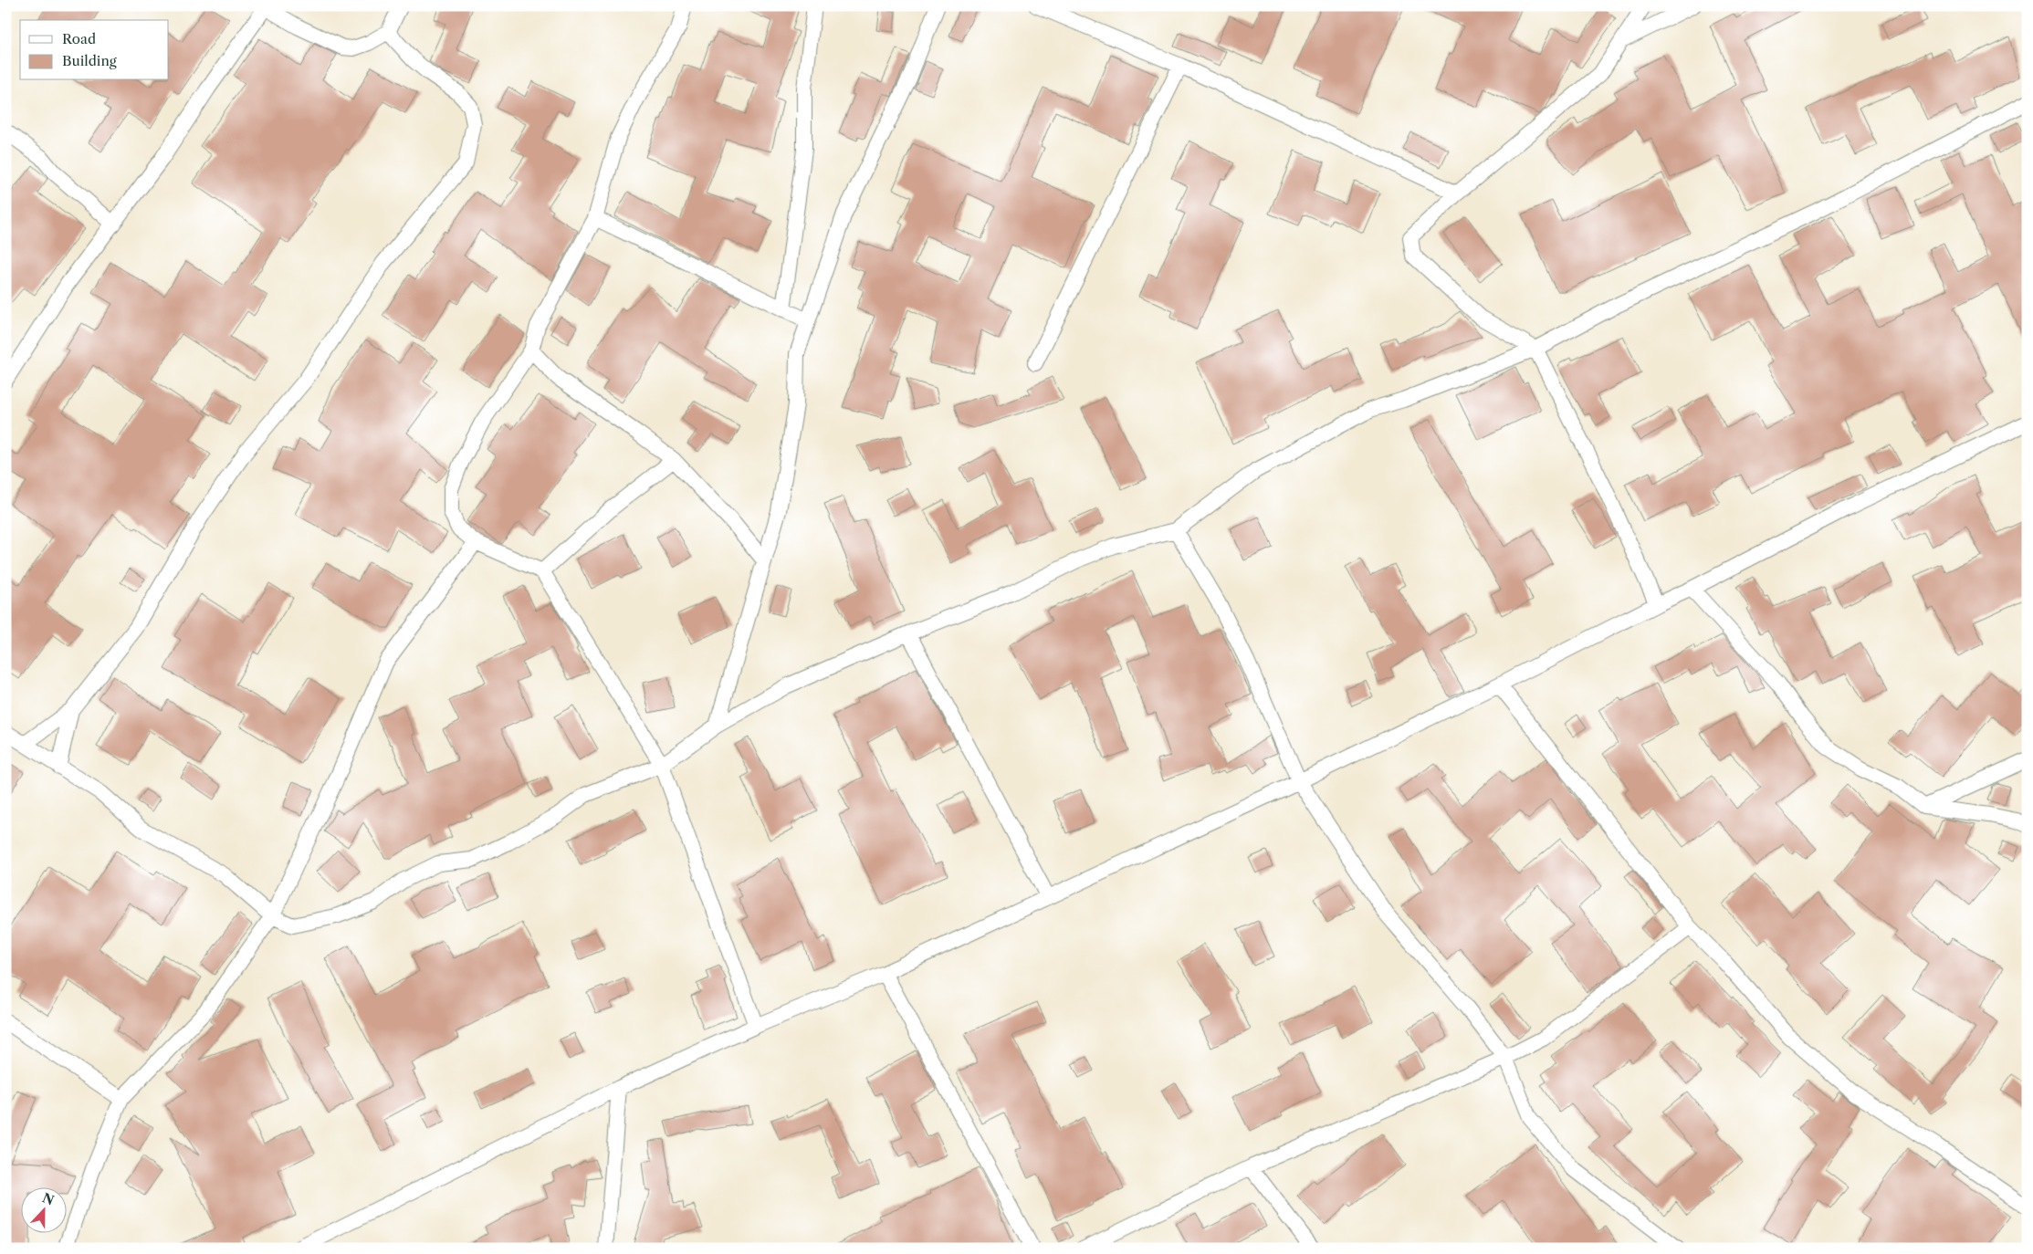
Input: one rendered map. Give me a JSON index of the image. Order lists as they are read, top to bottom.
{
  "legend": ["Road", "Building"],
  "north": "top"
}
